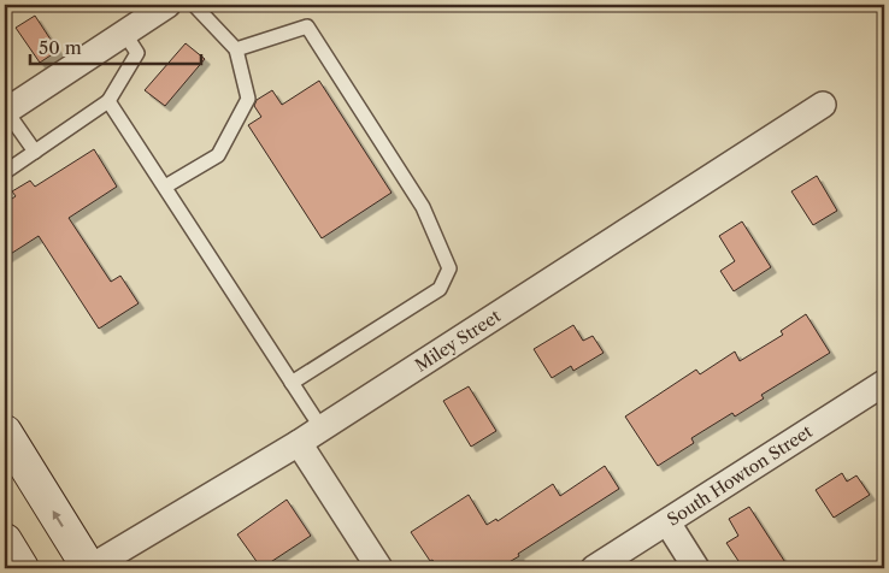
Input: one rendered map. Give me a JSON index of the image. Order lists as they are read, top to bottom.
{
  "streets": {
    "street": ["Miley Street", "South Howton Street"]
  },
  "scale_bar": "50 m"
}
